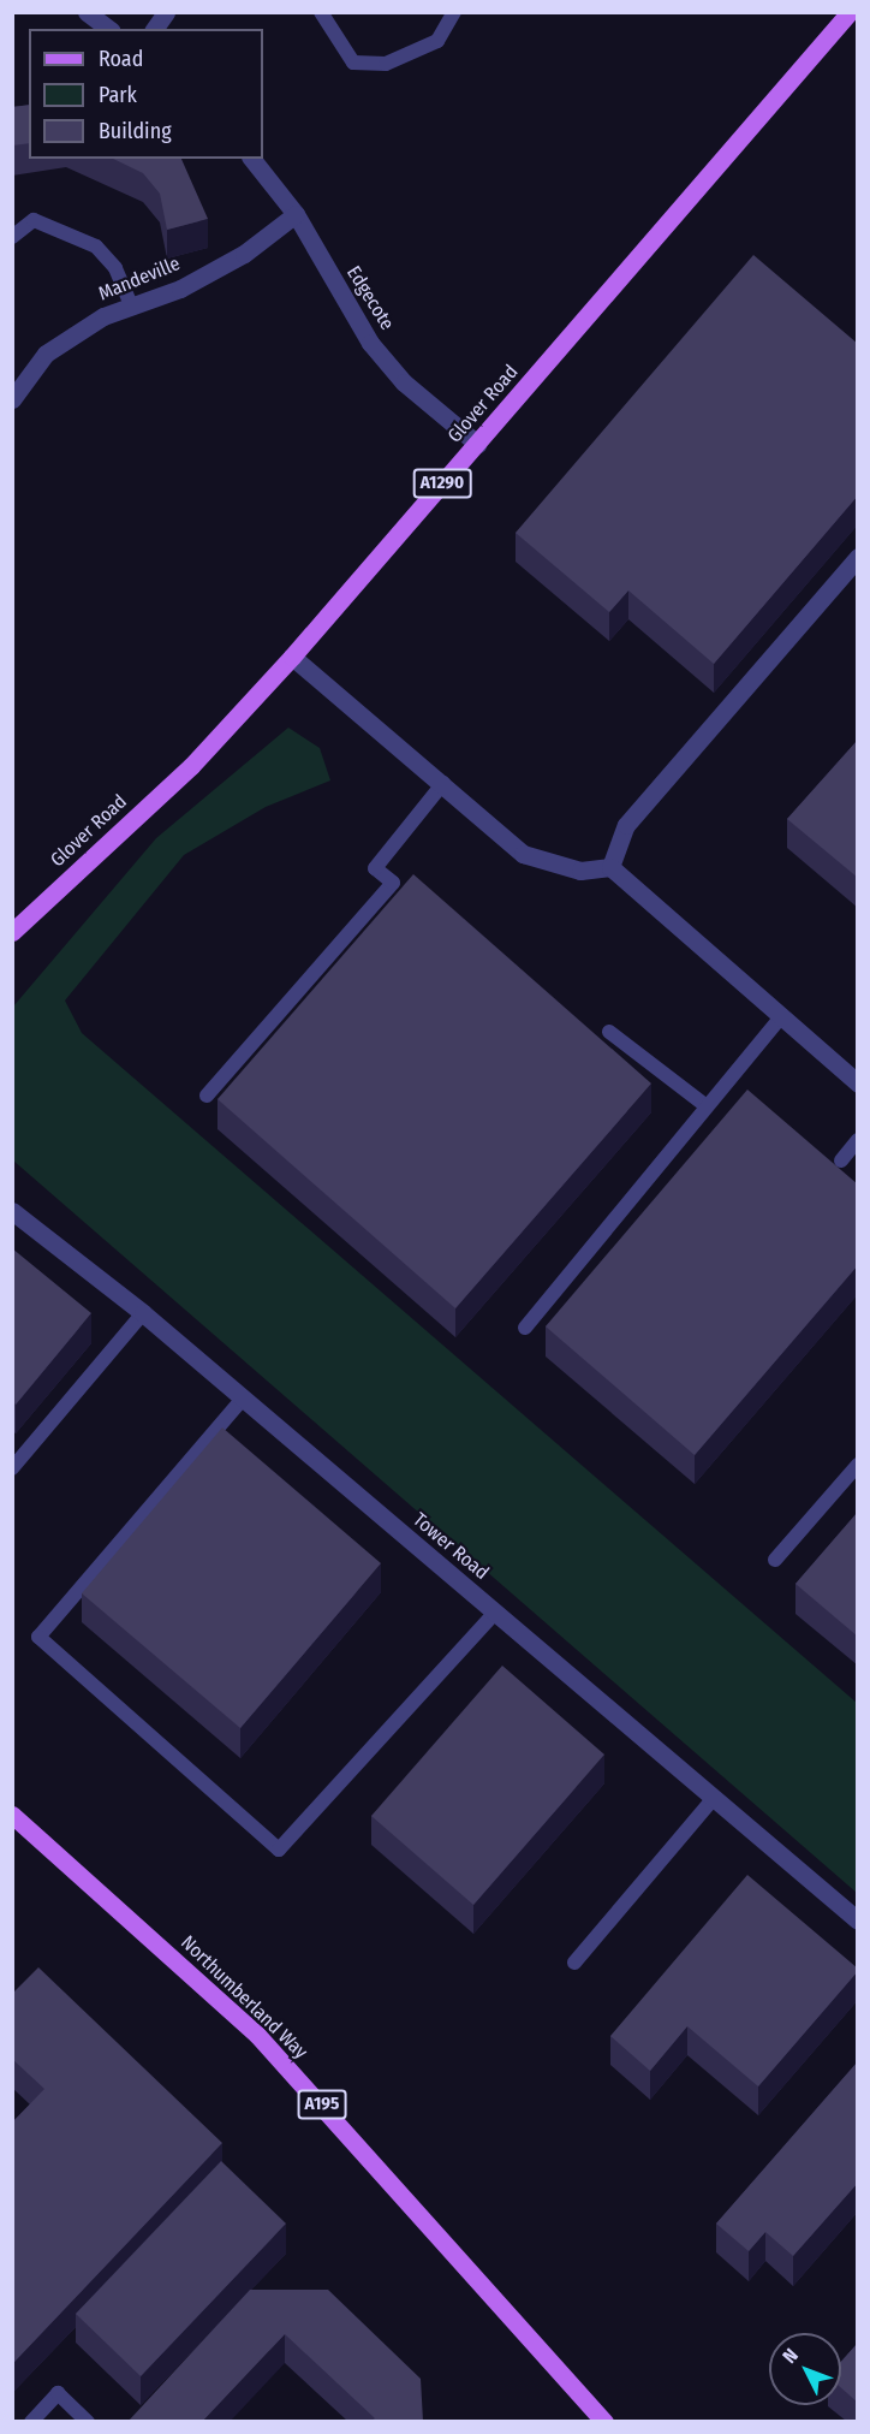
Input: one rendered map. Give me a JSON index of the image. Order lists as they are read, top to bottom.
{
  "streets": {
    "main road": [
      "Glover Road",
      "A1290",
      "Northumberland Way",
      "A195"
    ],
    "street": ["Mandeville", "Edgecote", "Tower Road"]
  },
  "crossings": [
    ["Mandeville", "Edgecote"],
    ["Edgecote", "Glover Road"]
  ],
  "legend": ["Road", "Park", "Building"],
  "north": "top left"
}
